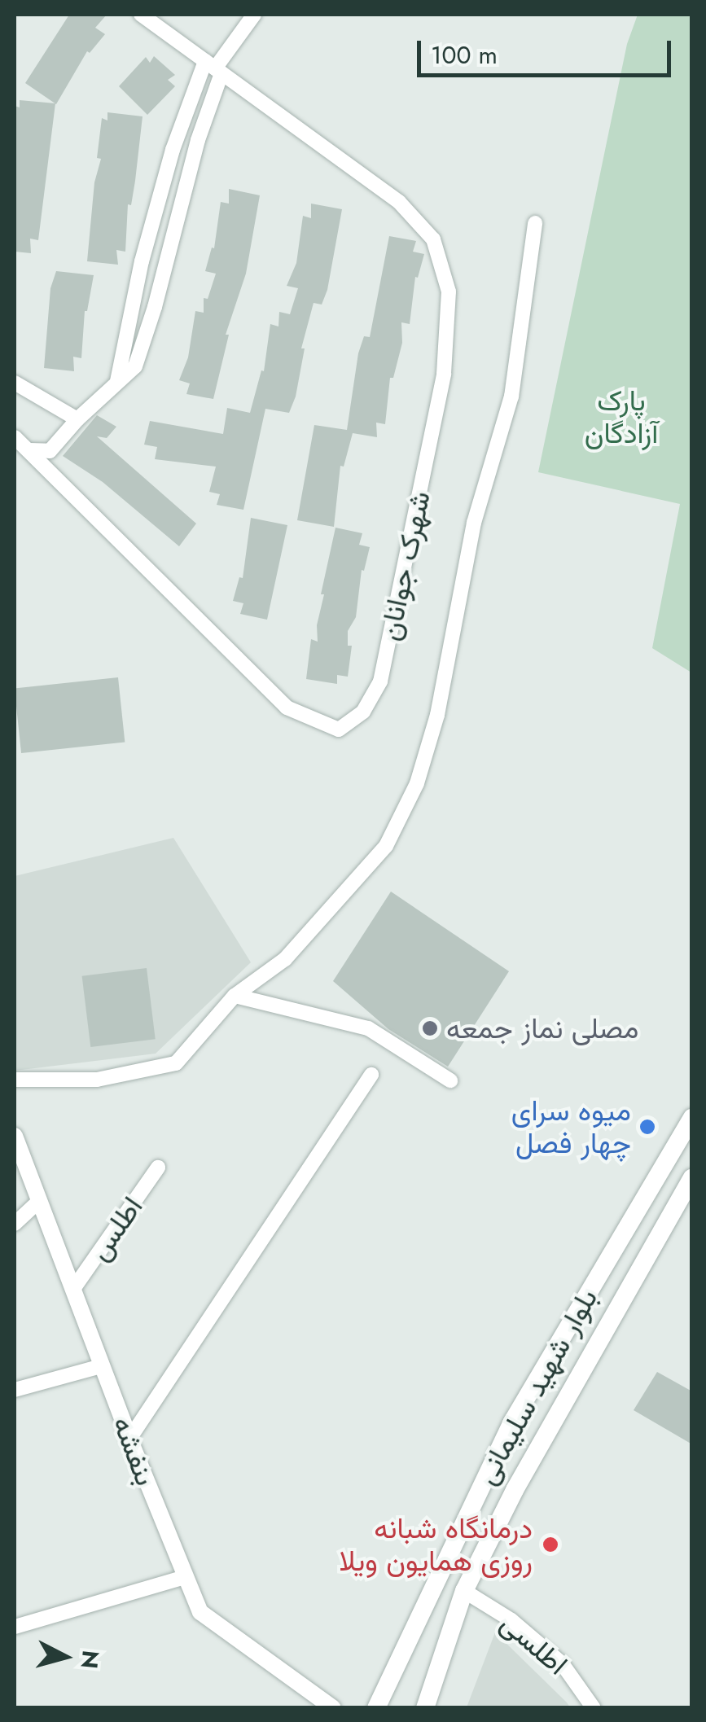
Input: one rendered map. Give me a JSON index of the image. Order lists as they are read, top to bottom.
{
  "streets": {
    "main road": ["بلوار شهید سلیمانی"],
    "street": [
      "شهرک جوانان",
      "اطلس",
      "بنفشه",
      "اطلسی"
    ]
  },
  "crossings": [
    ["اطلس", "بنفشه"],
    ["بلوار شهید سلیمانی", "اطلسی"]
  ],
  "parks": ["پارک آزادگان"],
  "places": ["مصلی نماز جمعه", "میوه سرای چهار فصل", "درمانگاه شبانه روزی همایون ویلا"],
  "scale_bar": "100 m",
  "north": "right"
}
